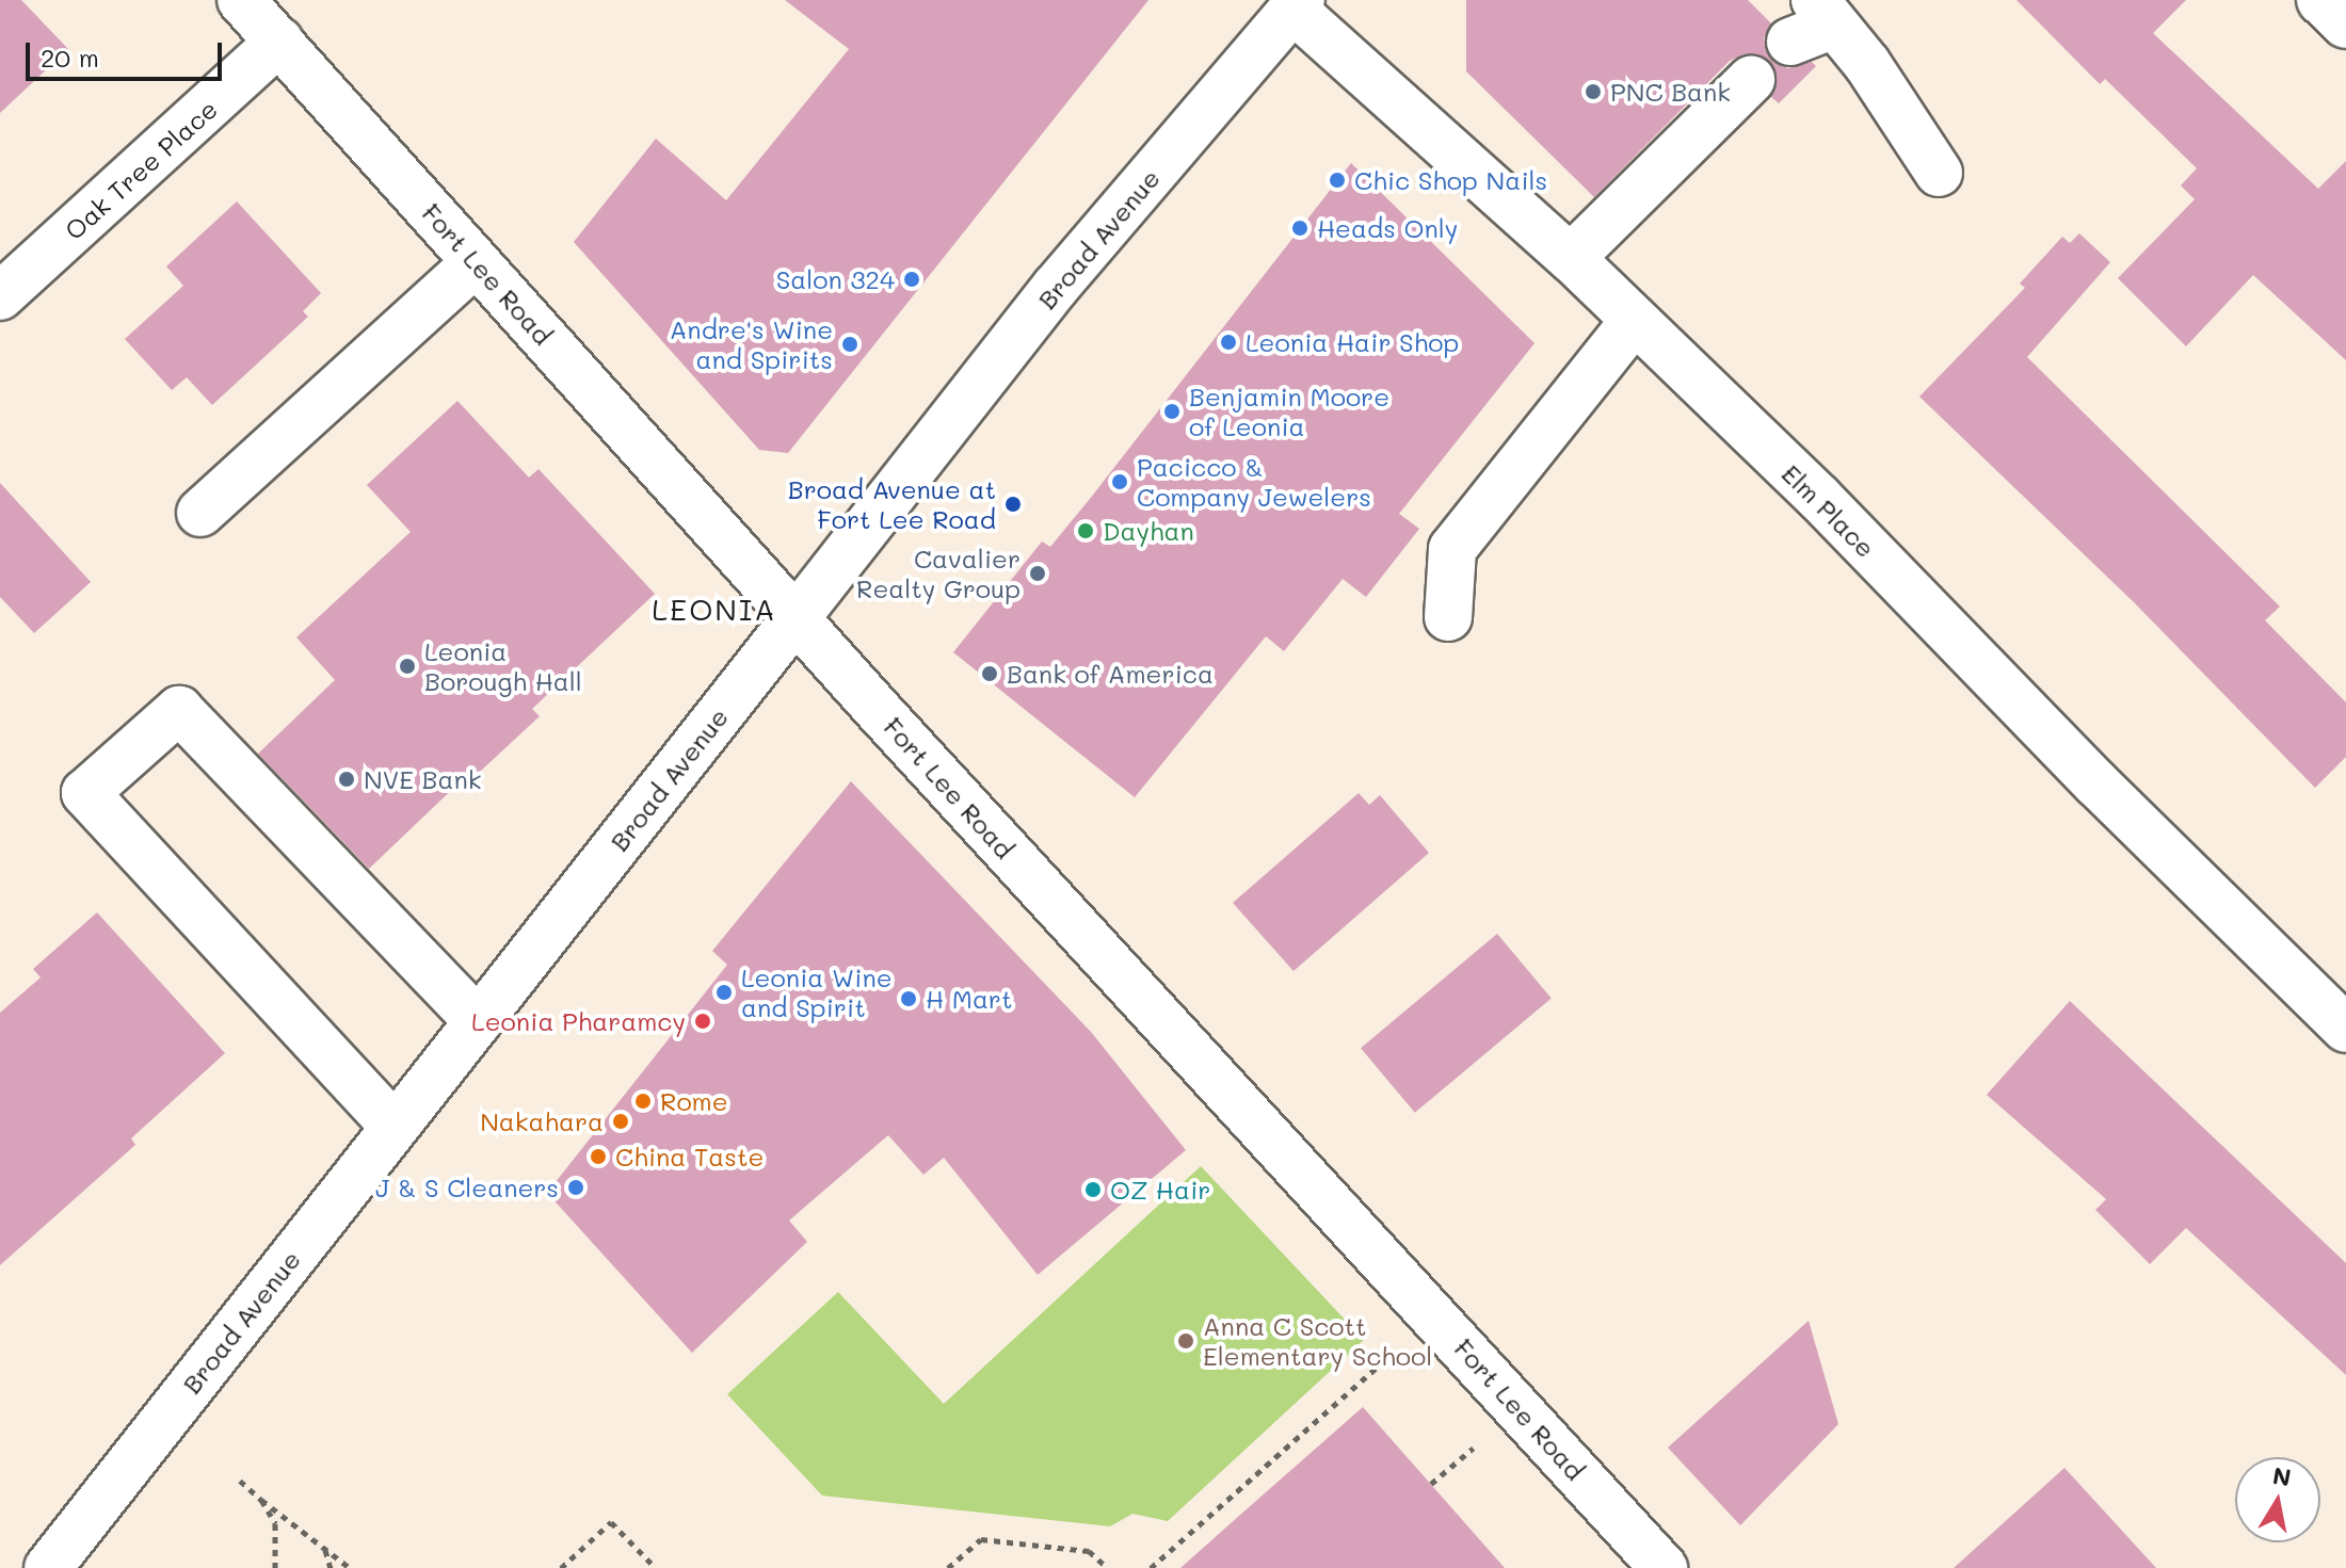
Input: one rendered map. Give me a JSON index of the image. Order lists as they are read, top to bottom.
{
  "streets": {
    "main road": [
      "Oak Tree Place",
      "Broad Avenue",
      "Fort Lee Road",
      "Elm Place"
    ]
  },
  "crossings": [
    ["Oak Tree Place", "Fort Lee Road"],
    ["Broad Avenue", "Fort Lee Road"],
    ["Broad Avenue", "Elm Place"]
  ],
  "districts": ["LEONIA"],
  "places": [
    "PNC Bank",
    "Chic Shop Nails",
    "Heads Only",
    "Salon 324",
    "Leonia Hair Shop",
    "Andre's Wine and Spirits",
    "Benjamin Moore of Leonia",
    "Pacicco & Company Jewelers",
    "Broad Avenue at Fort Lee Road",
    "Dayhan",
    "Cavalier Realty Group",
    "Leonia Borough Hall",
    "Bank of America",
    "NVE Bank",
    "Leonia Wine and Spirit",
    "H Mart",
    "Leonia Pharamcy",
    "Rome",
    "Nakahara",
    "China Taste",
    "J & S Cleaners",
    "OZ Hair",
    "Anna C Scott Elementary School"
  ],
  "scale_bar": "20 m",
  "north": "top"
}
